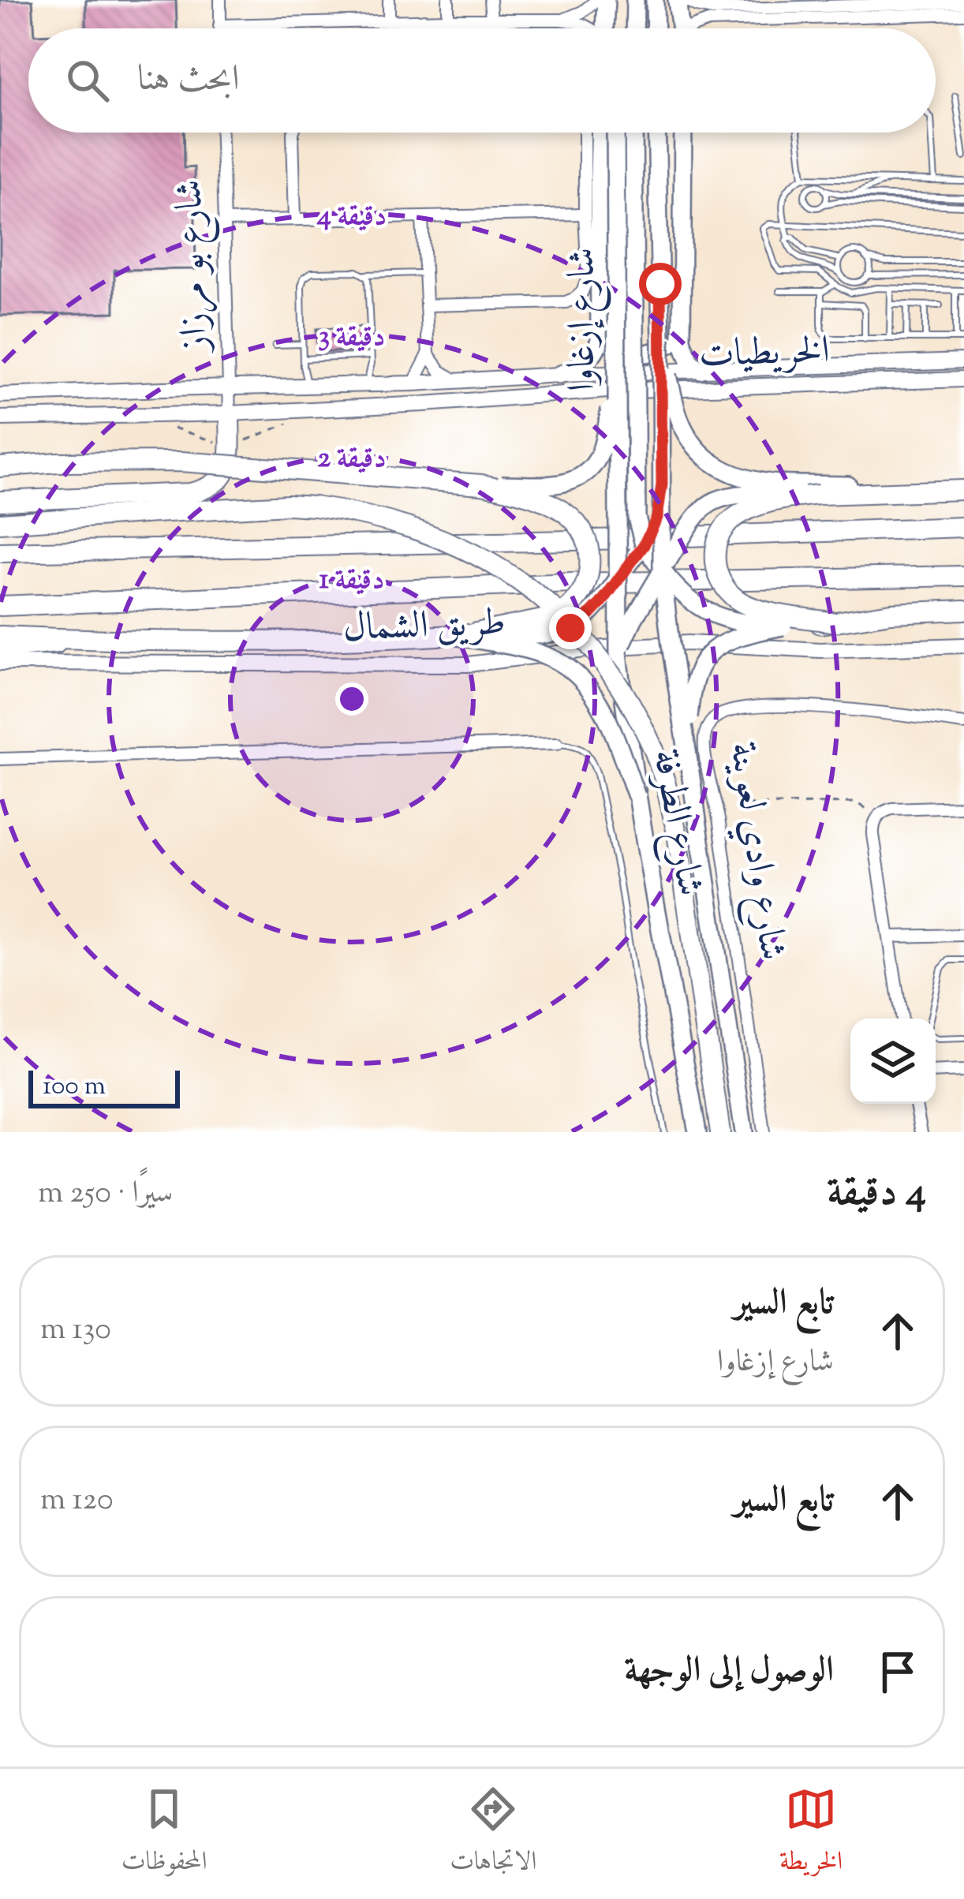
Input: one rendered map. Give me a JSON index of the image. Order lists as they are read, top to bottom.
{
  "streets": {
    "highway": ["طريق الشمال"],
    "main road": ["شارع إزغاوا", "الخريطيات", "شارع الطرفة"],
    "street": ["شارع بو مرزاز", "شارع وادي لعوينة"]
  },
  "crossings": [
    ["شارع بو مرزاز", "الخريطيات"],
    ["شارع إزغاوا", "شارع الطرفة"]
  ],
  "scale_bar": "100 m",
  "page": {
    "search": "ابحث هنا",
    "scale": "100 m",
    "heading": ["4 دقيقة", "سيرًا · 250 m"],
    "list": [
      ["تابع السير", "شارع إزغاوا", "130 m"],
      ["تابع السير", "120 m"],
      "الوصول إلى الوجهة"
    ],
    "nav": ["الخريطة", "الاتجاهات", "المحفوظات"]
  },
  "rings": [
    "4 دقيقة",
    "3 دقيقة",
    "2 دقيقة",
    "1 دقيقة"
  ]
}
